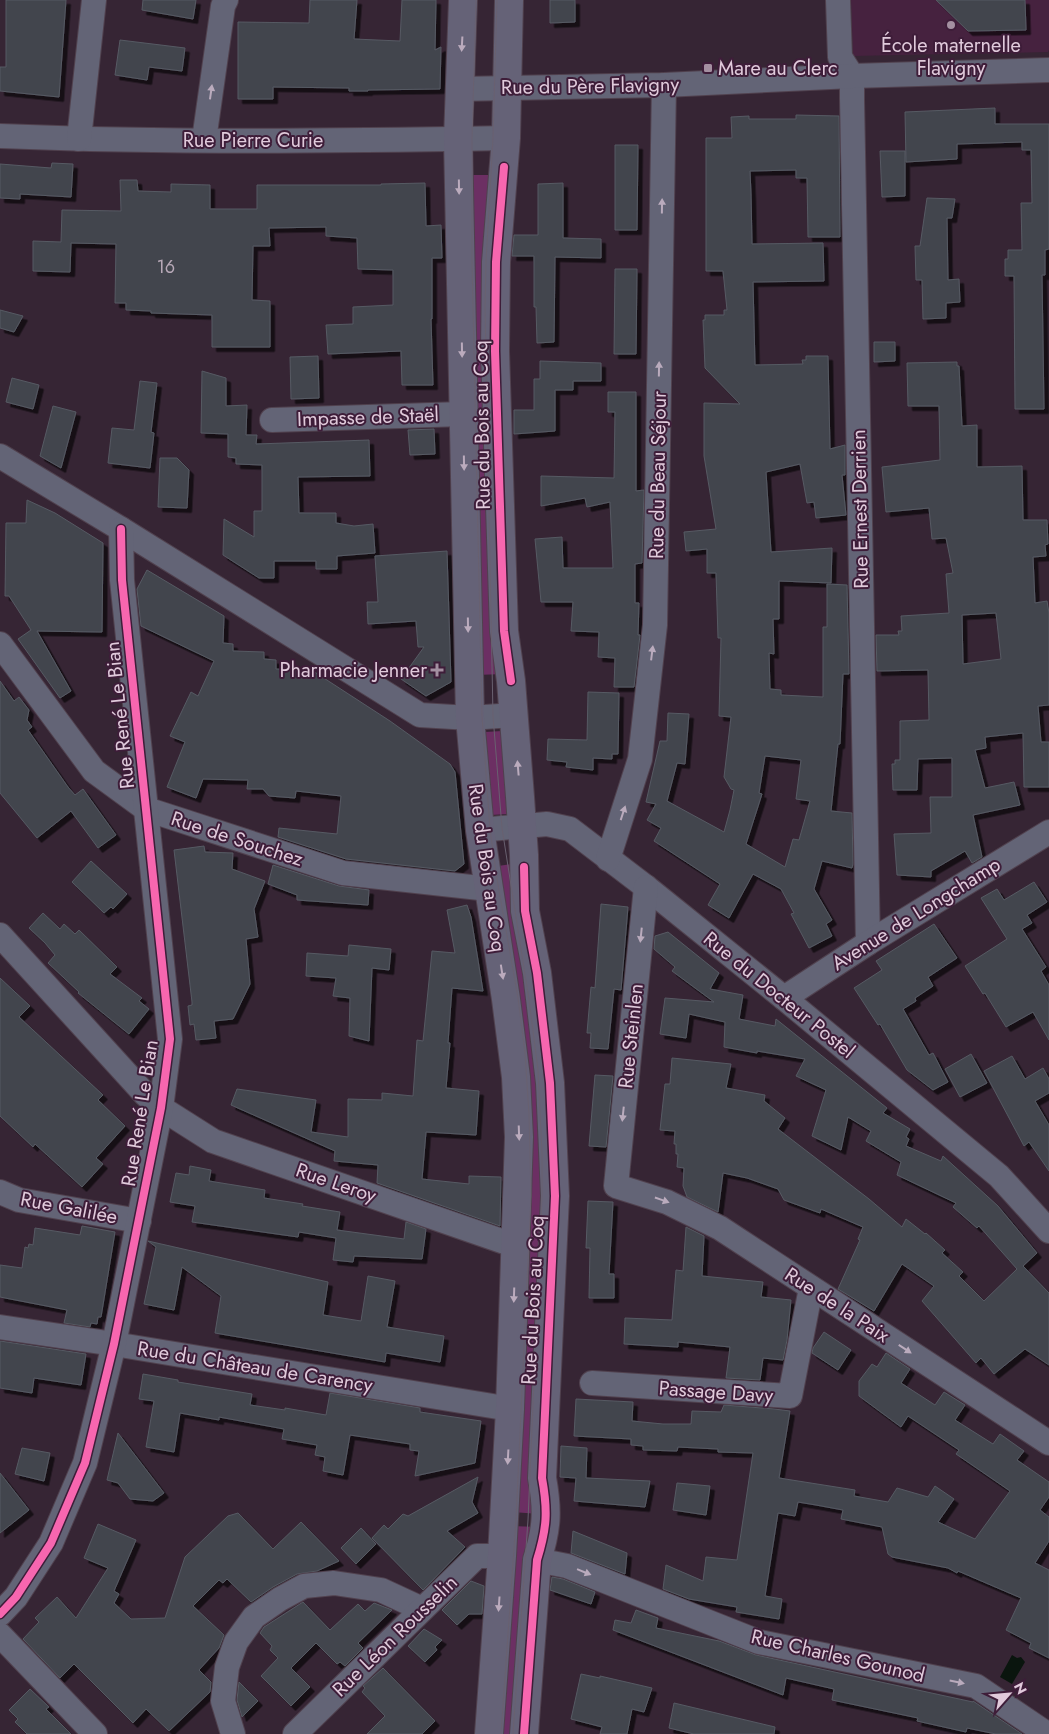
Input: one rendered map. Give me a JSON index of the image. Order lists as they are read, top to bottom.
{
  "streets": {
    "main road": ["Rue du Bois au Coq"],
    "street": [
      "Rue du Père Flavigny",
      "Rue Pierre Curie",
      "Impasse de Staël",
      "Rue du Beau Séjour",
      "Rue Ernest Derrien",
      "Rue René Le Bian",
      "Rue de Souchez",
      "Avenue de Longchamp",
      "Rue du Docteur Postel",
      "Rue Steinlen",
      "Rue Leroy",
      "Rue Galilée",
      "Rue de la Paix",
      "Rue du Château de Carency",
      "Passage Davy",
      "Rue Léon Rousselin",
      "Rue Charles Gounod"
    ]
  },
  "crossings": [
    ["Rue du Père Flavigny", "Rue du Bois au Coq"],
    ["Rue du Père Flavigny", "Rue du Beau Séjour"],
    ["Rue du Père Flavigny", "Rue Ernest Derrien"],
    ["Rue Pierre Curie", "Rue du Bois au Coq"],
    ["Impasse de Staël", "Rue du Bois au Coq"],
    ["Rue du Bois au Coq", "Rue de Souchez"],
    ["Rue du Bois au Coq", "Rue du Docteur Postel"],
    ["Rue du Bois au Coq", "Rue Leroy"],
    ["Rue du Bois au Coq", "Rue du Château de Carency"],
    ["Rue du Bois au Coq", "Rue Léon Rousselin"],
    ["Rue du Bois au Coq", "Rue Charles Gounod"],
    ["Rue du Beau Séjour", "Rue du Docteur Postel"],
    ["Rue Ernest Derrien", "Avenue de Longchamp"],
    ["Rue René Le Bian", "Rue de Souchez"],
    ["Rue René Le Bian", "Rue Leroy"],
    ["Rue René Le Bian", "Rue Galilée"],
    ["Rue René Le Bian", "Rue du Château de Carency"],
    ["Avenue de Longchamp", "Rue du Docteur Postel"],
    ["Rue du Docteur Postel", "Rue Steinlen"],
    ["Rue Steinlen", "Rue de la Paix"],
    ["Rue de la Paix", "Passage Davy"]
  ],
  "one_way": [
    "Rue du Beau Séjour",
    "Rue Steinlen",
    "Rue de la Paix",
    "Rue Charles Gounod"
  ],
  "places": {
    "other": ["École maternelle Flavigny"],
    "transit": ["Mare au Clerc"],
    "health": ["Pharmacie Jenner"]
  },
  "house_numbers": ["16"],
  "north": "top right"
}
